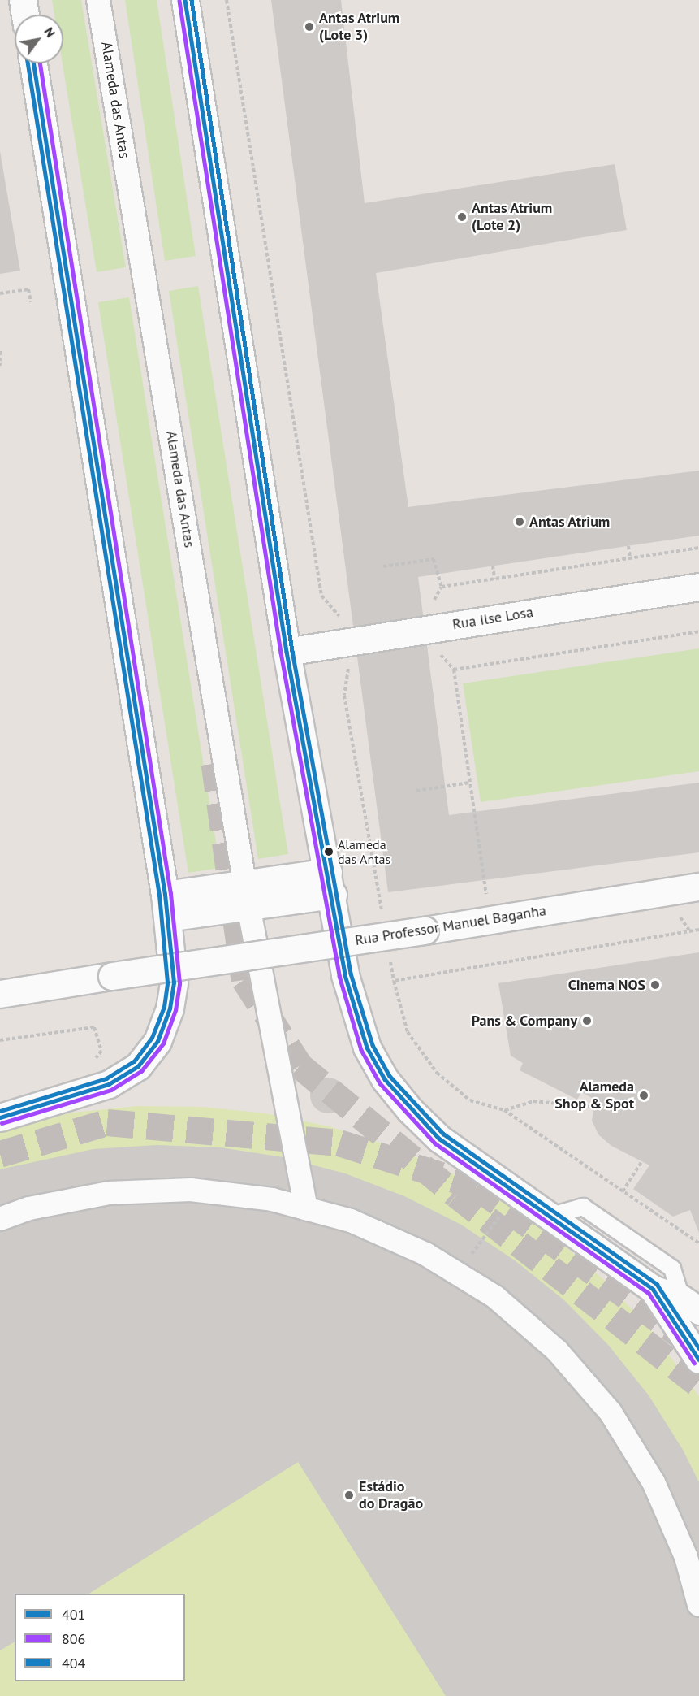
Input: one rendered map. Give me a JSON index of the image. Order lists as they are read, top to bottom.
{
  "streets": {
    "main road": ["Rua Ilse Losa", "Rua Professor Manuel Baganha"],
    "street": ["Alameda das Antas"]
  },
  "places": [
    "Antas Atrium (Lote 3)",
    "Antas Atrium (Lote 2)",
    "Antas Atrium",
    "Alameda das Antas",
    "Cinema NOS",
    "Pans & Company",
    "Alameda Shop & Spot",
    "Estádio do Dragão"
  ],
  "lines": ["transit line 401", "transit line 404", "transit line 806"],
  "legend": ["401", "806", "404"],
  "north": "top right"
}
